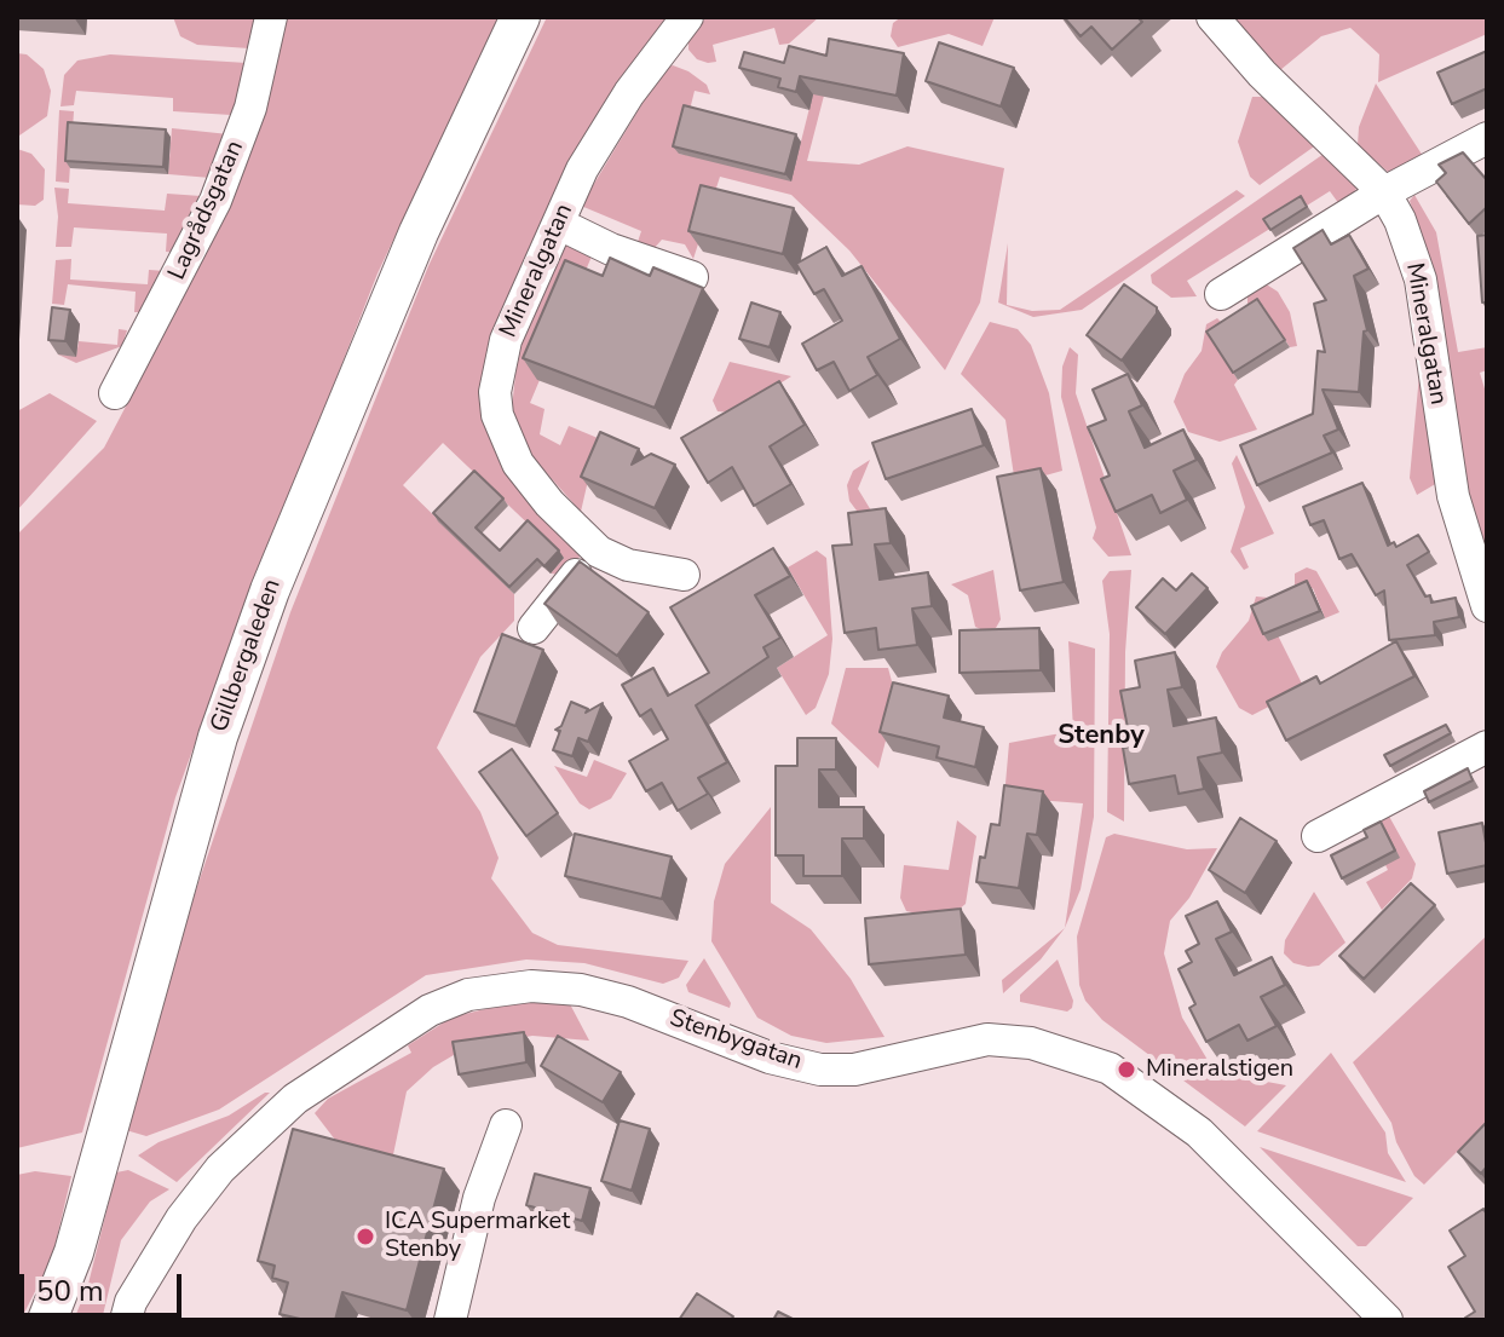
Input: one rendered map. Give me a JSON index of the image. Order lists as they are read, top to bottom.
{
  "streets": {
    "main road": ["Gillbergaleden"],
    "street": ["Lagrådsgatan", "Mineralgatan", "Stenbygatan"]
  },
  "districts": ["Stenby"],
  "places": ["Mineralstigen", "ICA Supermarket Stenby"],
  "scale_bar": "50 m"
}
